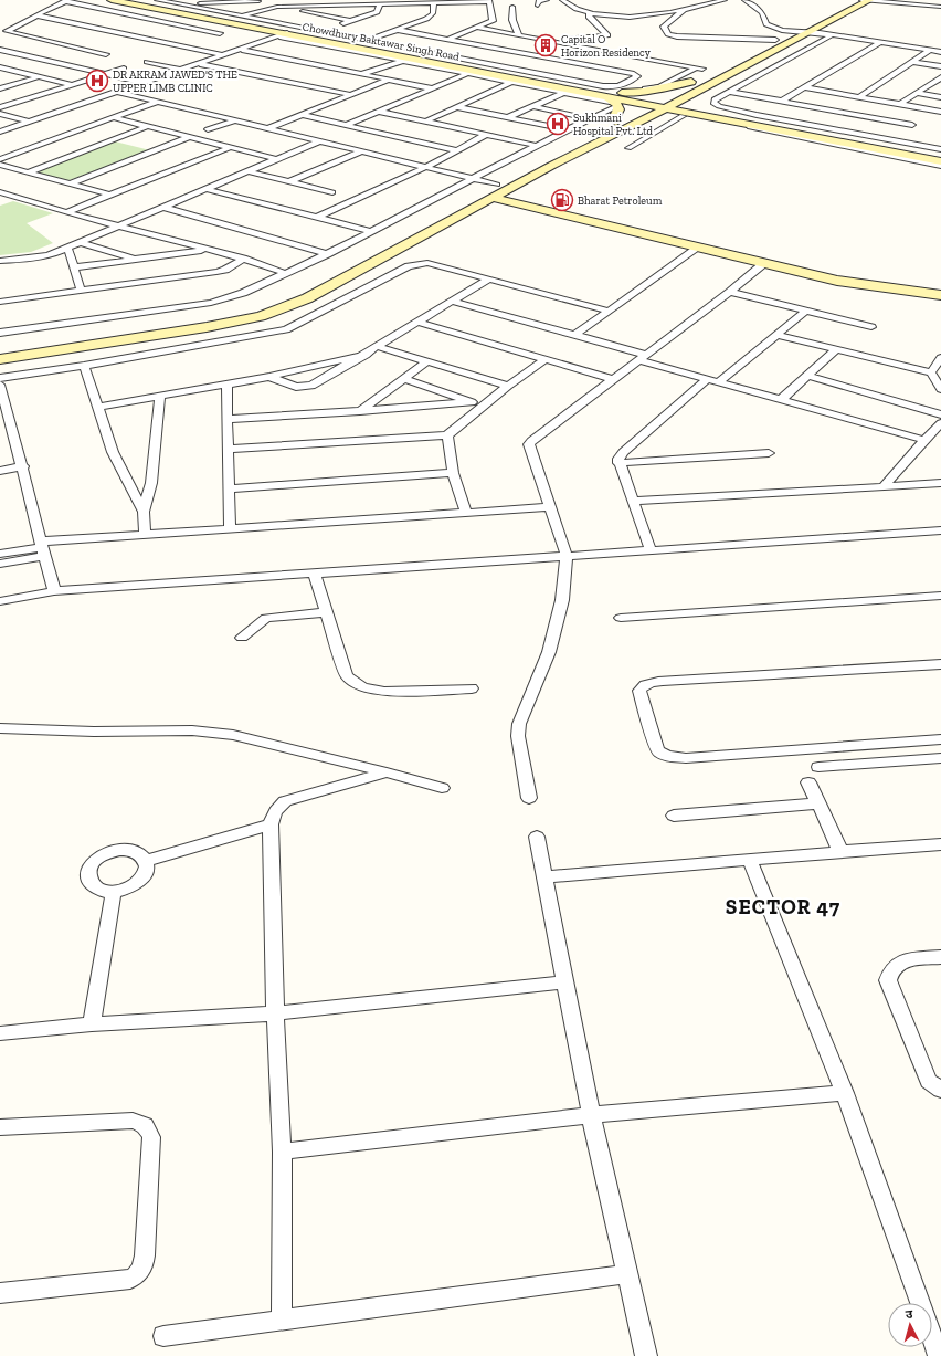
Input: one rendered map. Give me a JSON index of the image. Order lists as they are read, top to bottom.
{
  "streets": {
    "main road": ["Chowdhury Baktawar Singh Road"]
  },
  "districts": ["SECTOR 47"],
  "places": {
    "building": ["Capital O Horizon Residency"],
    "hospital": ["DR AKRAM JAWED'S THE UPPER LIMB CLINIC", "Sukhmani Hospital Pvt. Ltd"],
    "fuel station": ["Bharat Petroleum"]
  },
  "north": "top"
}
